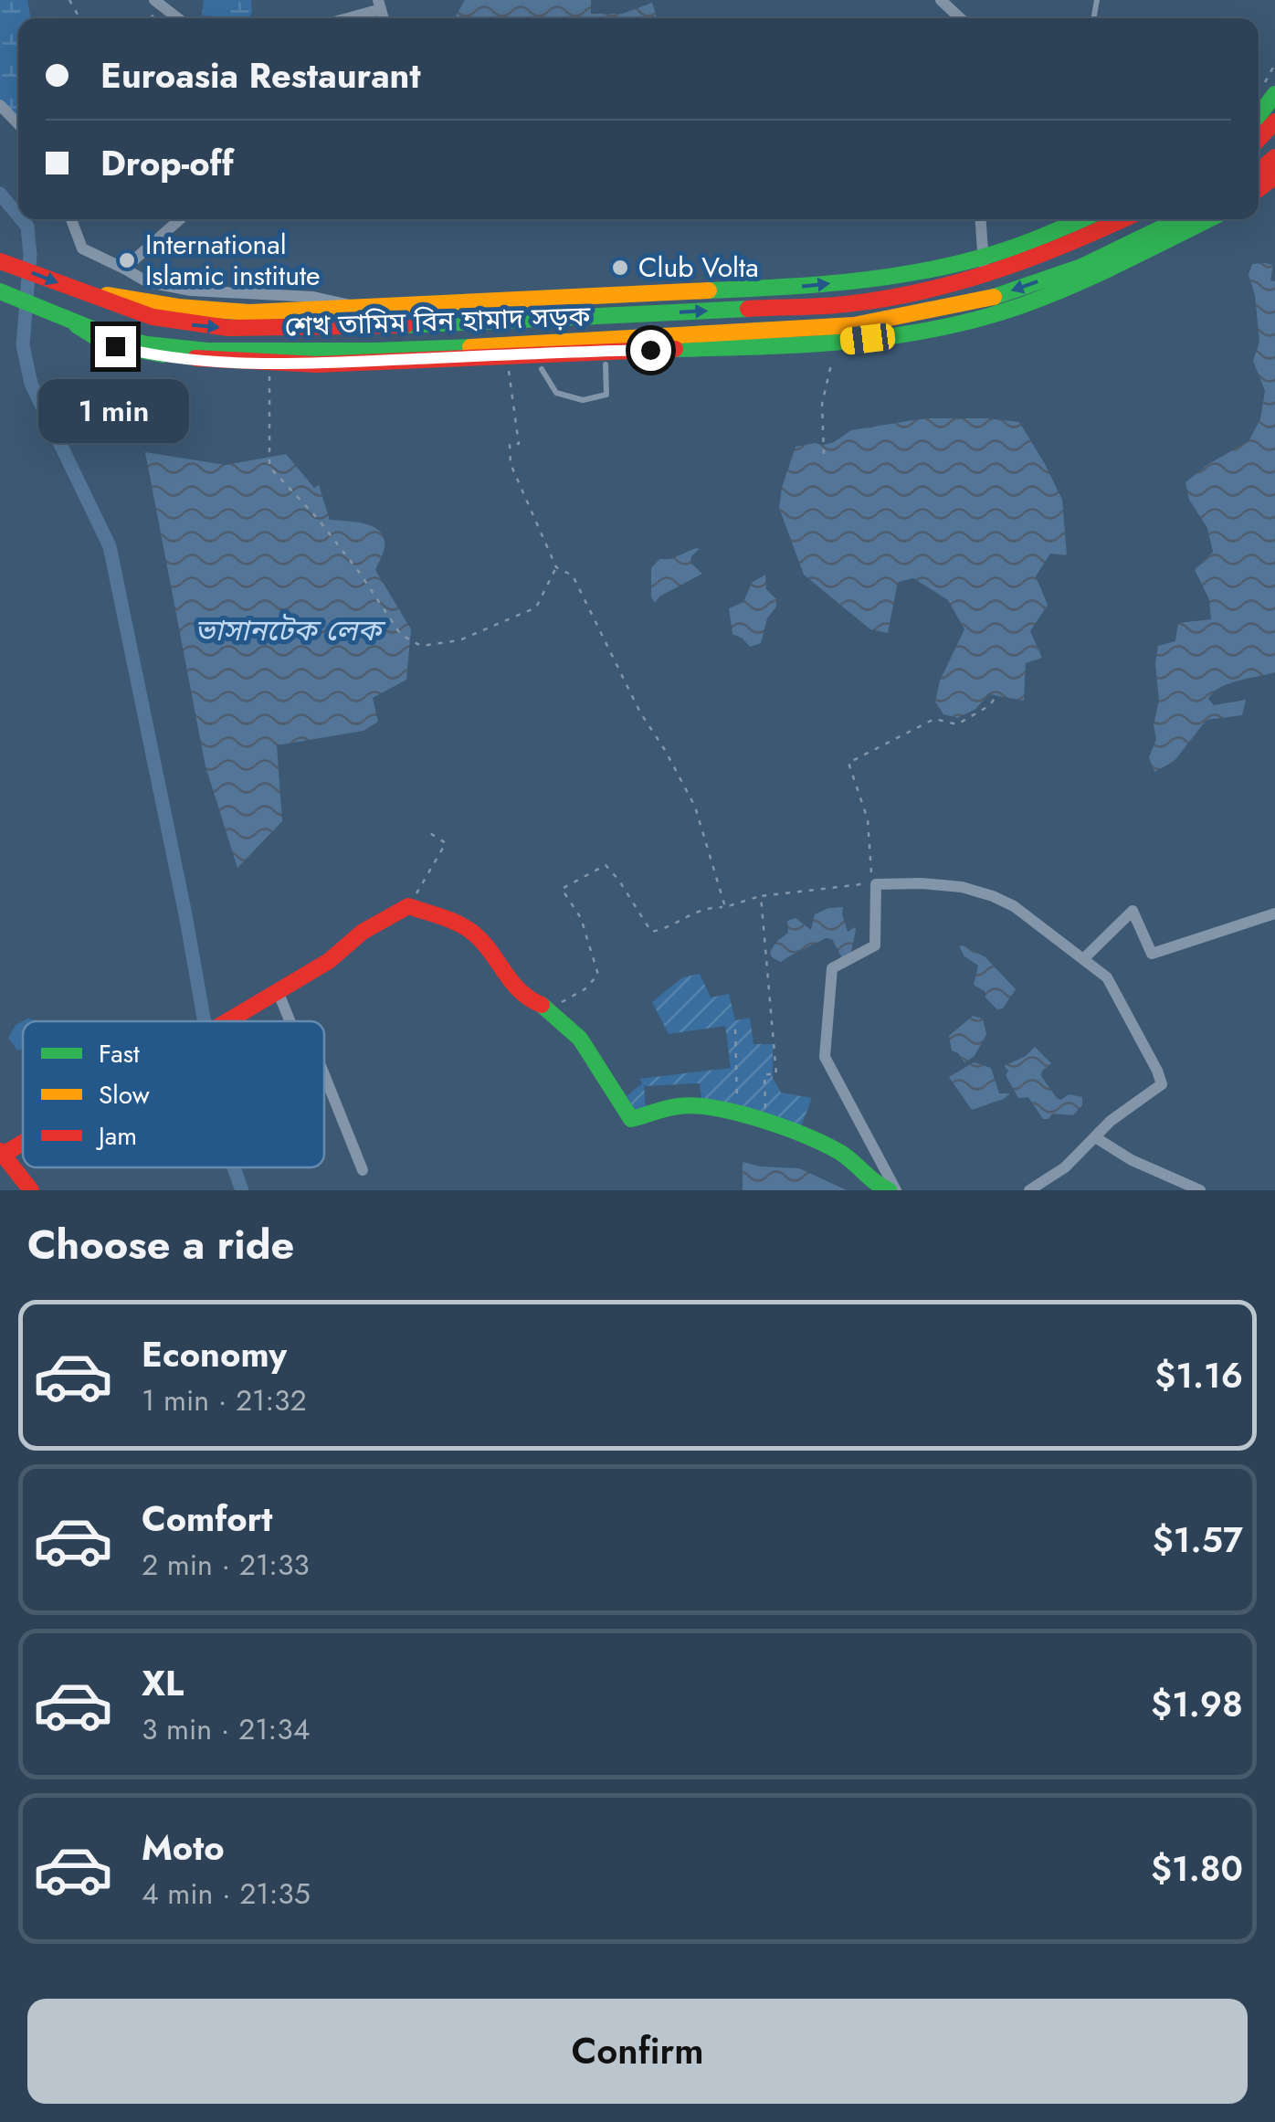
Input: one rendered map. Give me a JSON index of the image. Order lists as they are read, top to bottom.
{
  "streets": {
    "main road": ["শেখ তামিম বিন হামাদ সড়ক"]
  },
  "water": ["ভাসানটেক লেক"],
  "places": ["International Islamic institute", "Club Volta"],
  "legend": ["Fast", "Slow", "Jam"],
  "page": {
    "banner": ["Euroasia Restaurant", "Drop-off"],
    "bubble": "1 min",
    "heading": "Choose a ride",
    "list": [
      {
        "name": "Economy",
        "note": "1 min · 21:32",
        "value": "$1.16"
      },
      {
        "name": "Comfort",
        "note": "2 min · 21:33",
        "value": "$1.57"
      },
      {
        "name": "XL",
        "note": "3 min · 21:34",
        "value": "$1.98"
      },
      {
        "name": "Moto",
        "note": "4 min · 21:35",
        "value": "$1.80"
      }
    ],
    "buttons": "Confirm"
  }
}
